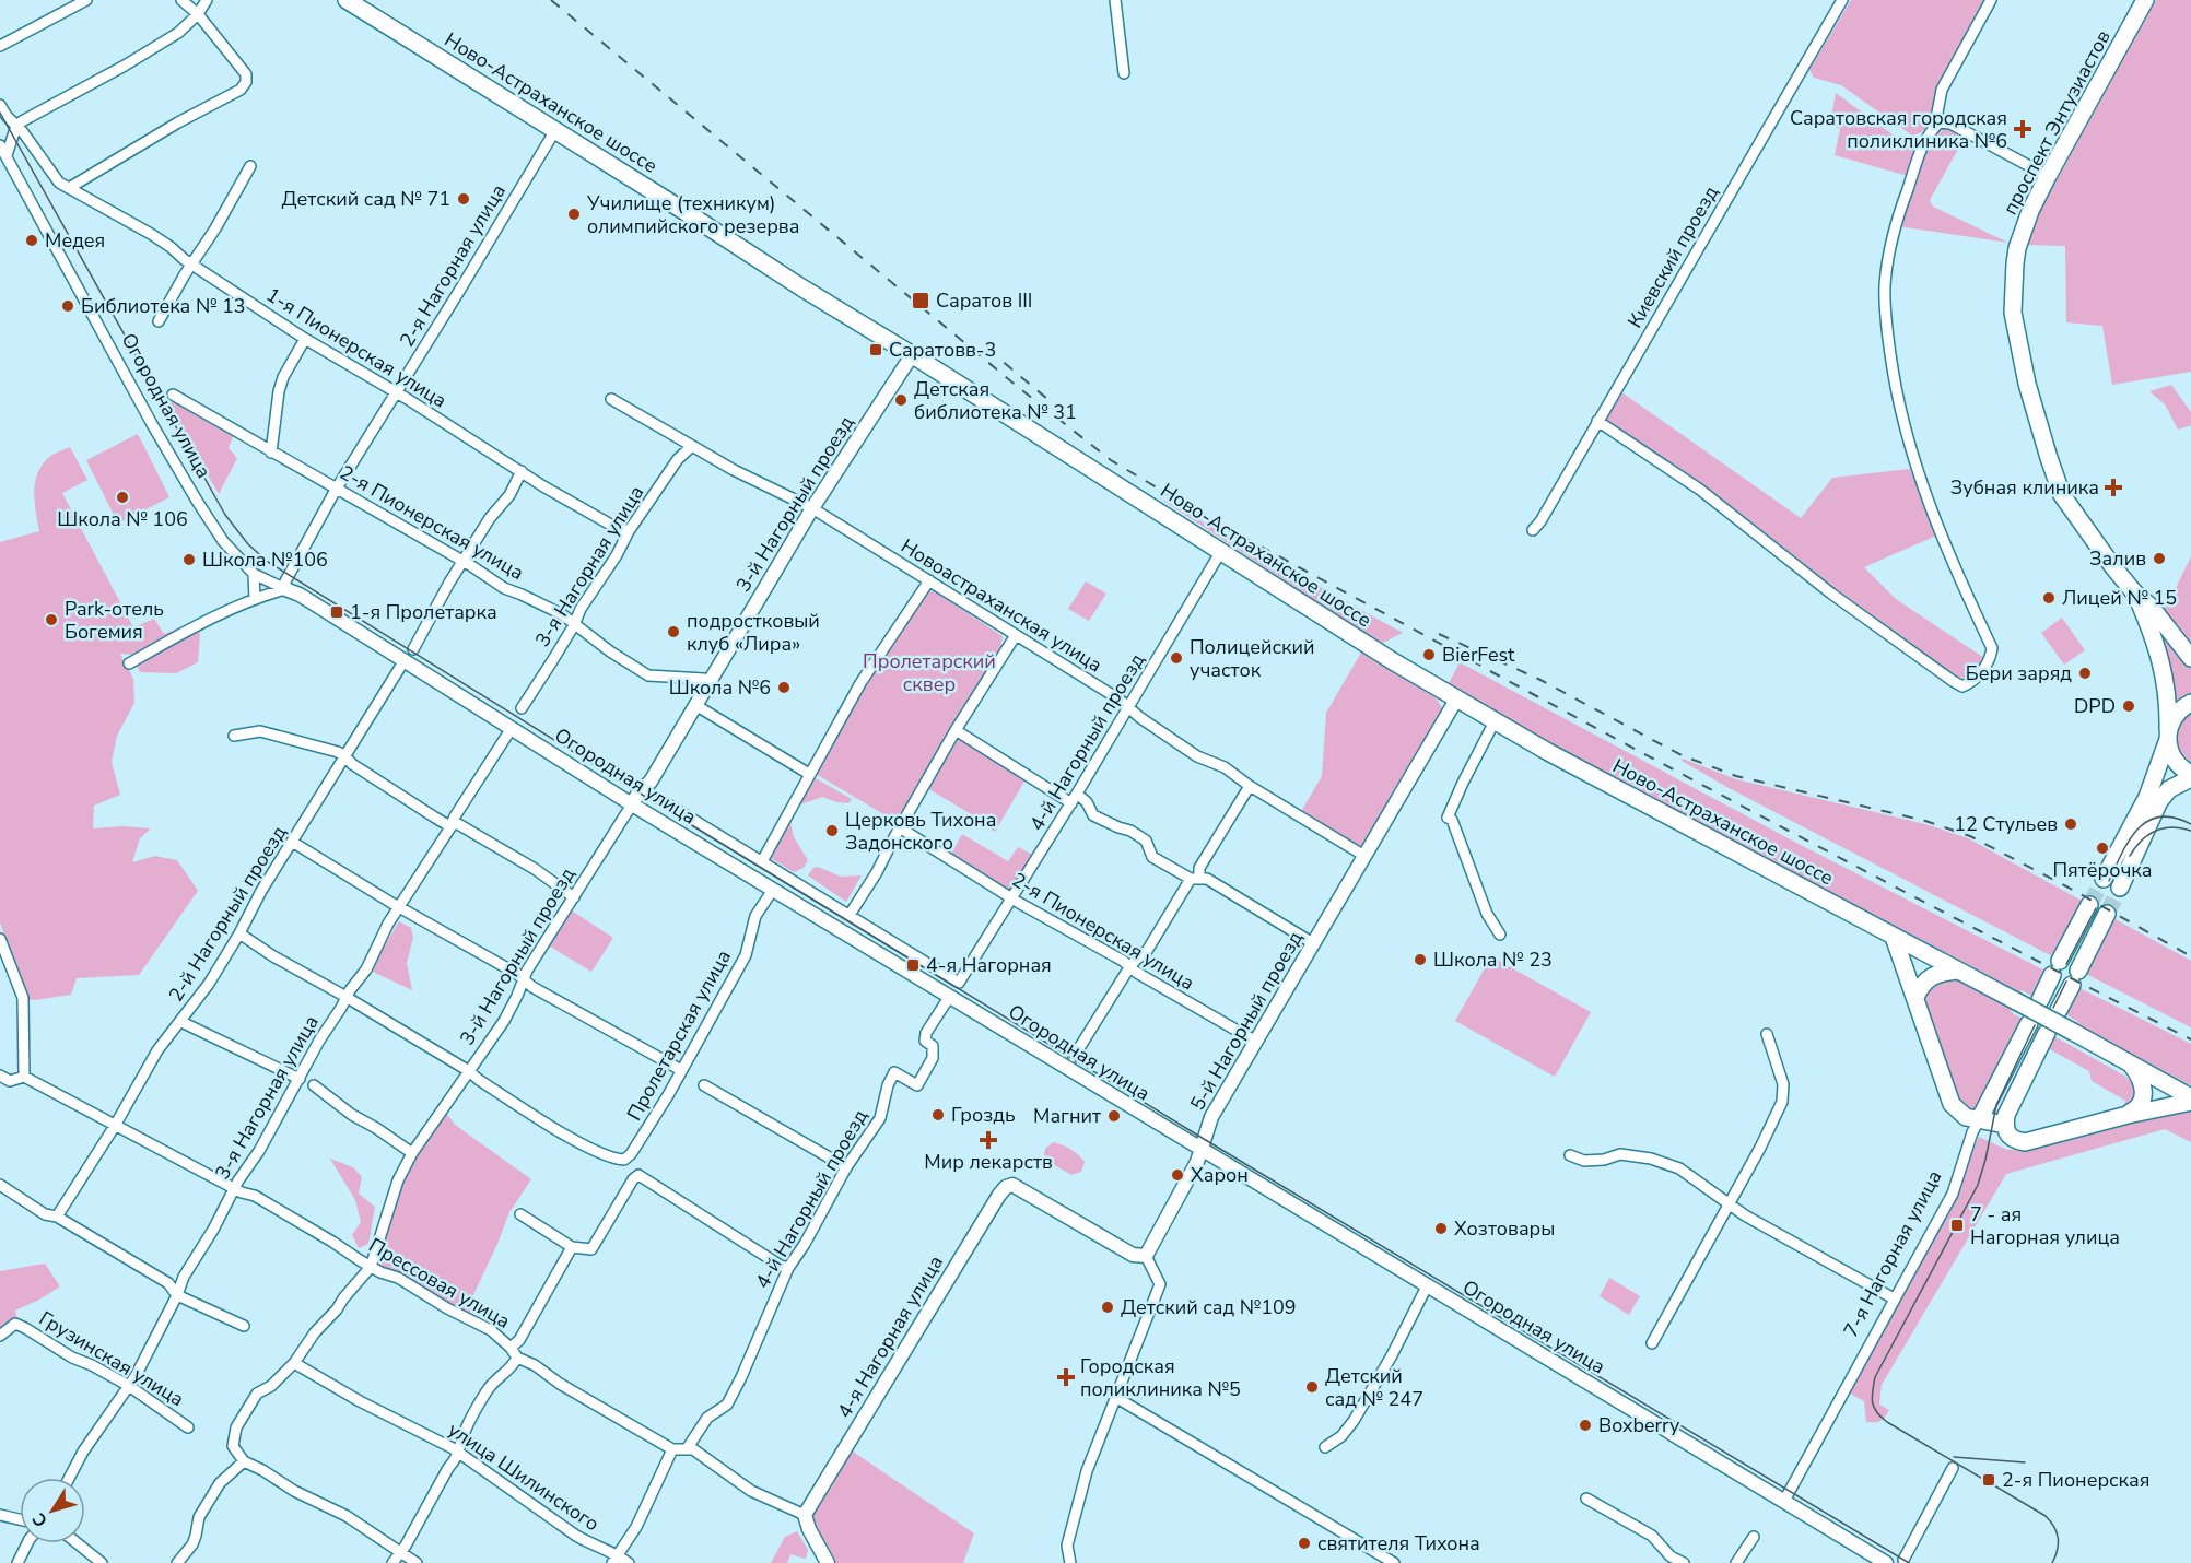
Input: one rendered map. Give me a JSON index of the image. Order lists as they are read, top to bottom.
{
  "streets": {
    "main road": ["Ново-Астраханское шоссе", "проспект Энтузиастов", "7-я Нагорная улица"],
    "street": [
      "Киевский проезд",
      "2-я Нагорная улица",
      "1-я Пионерская улица",
      "Огородная улица",
      "3-й Нагорный проезд",
      "2-я Пионерская улица",
      "3-я Нагорная улица",
      "Новоастраханская улица",
      "4-й Нагорный проезд",
      "2-й Нагорный проезд",
      "5-й Нагорный проезд",
      "Пролетарская улица",
      "Прессовая улица",
      "4-я Нагорная улица",
      "Грузинская улица",
      "улица Шилинского"
    ]
  },
  "crossings": [
    ["Ново-Астраханское шоссе", "2-я Нагорная улица"],
    ["Ново-Астраханское шоссе", "3-й Нагорный проезд"],
    ["Ново-Астраханское шоссе", "4-й Нагорный проезд"],
    ["Ново-Астраханское шоссе", "5-й Нагорный проезд"],
    ["2-я Нагорная улица", "1-я Пионерская улица"],
    ["2-я Нагорная улица", "Огородная улица"],
    ["2-я Нагорная улица", "2-я Пионерская улица"],
    ["1-я Пионерская улица", "3-я Нагорная улица"],
    ["1-я Пионерская улица", "2-й Нагорный проезд"],
    ["Огородная улица", "3-й Нагорный проезд"],
    ["Огородная улица", "3-я Нагорная улица"],
    ["Огородная улица", "4-й Нагорный проезд"],
    ["Огородная улица", "2-й Нагорный проезд"],
    ["Огородная улица", "5-й Нагорный проезд"],
    ["Огородная улица", "Пролетарская улица"],
    ["Огородная улица", "7-я Нагорная улица"],
    ["3-й Нагорный проезд", "2-я Пионерская улица"],
    ["3-й Нагорный проезд", "Новоастраханская улица"],
    ["3-й Нагорный проезд", "Пролетарская улица"],
    ["3-й Нагорный проезд", "Прессовая улица"],
    ["3-й Нагорный проезд", "улица Шилинского"],
    ["2-я Пионерская улица", "3-я Нагорная улица"],
    ["2-я Пионерская улица", "4-й Нагорный проезд"],
    ["2-я Пионерская улица", "2-й Нагорный проезд"],
    ["2-я Пионерская улица", "5-й Нагорный проезд"],
    ["3-я Нагорная улица", "Новоастраханская улица"],
    ["3-я Нагорная улица", "Прессовая улица"],
    ["3-я Нагорная улица", "Грузинская улица"],
    ["Новоастраханская улица", "4-й Нагорный проезд"],
    ["Новоастраханская улица", "5-й Нагорный проезд"],
    ["2-й Нагорный проезд", "Прессовая улица"],
    ["5-й Нагорный проезд", "4-я Нагорная улица"]
  ],
  "parks": ["Пролетарский сквер"],
  "places": {
    "health": [
      "Саратовская городская поликлиника №6",
      "Зубная клиника",
      "Мир лекарств",
      "Городская поликлиника №5"
    ],
    "other": [
      "Детский сад № 71",
      "Училище (техникум) олимпийского резерва",
      "Медея",
      "Библиотека № 13",
      "Детская библиотека № 31",
      "Школа № 106",
      "Залив",
      "Школа №106",
      "Лицей № 15",
      "Park-отель Богемия",
      "подростковый клуб «Лира»",
      "BierFest",
      "Полицейский участок",
      "Бери заряд",
      "Школа №6",
      "DPD",
      "12 Стульев",
      "Церковь Тихона Задонского",
      "Пятёрочка",
      "Школа № 23",
      "Гроздь",
      "Магнит",
      "Харон",
      "Хозтовары",
      "Детский сад №109",
      "Детский сад № 247",
      "Boxberry",
      "святителя Тихона"
    ],
    "transit": [
      "Саратов III",
      "Саратовв-3",
      "1-я Пролетарка",
      "4-я Нагорная",
      "7 - ая Нагорная улица",
      "2-я Пионерская"
    ]
  },
  "north": "bottom left"
}
